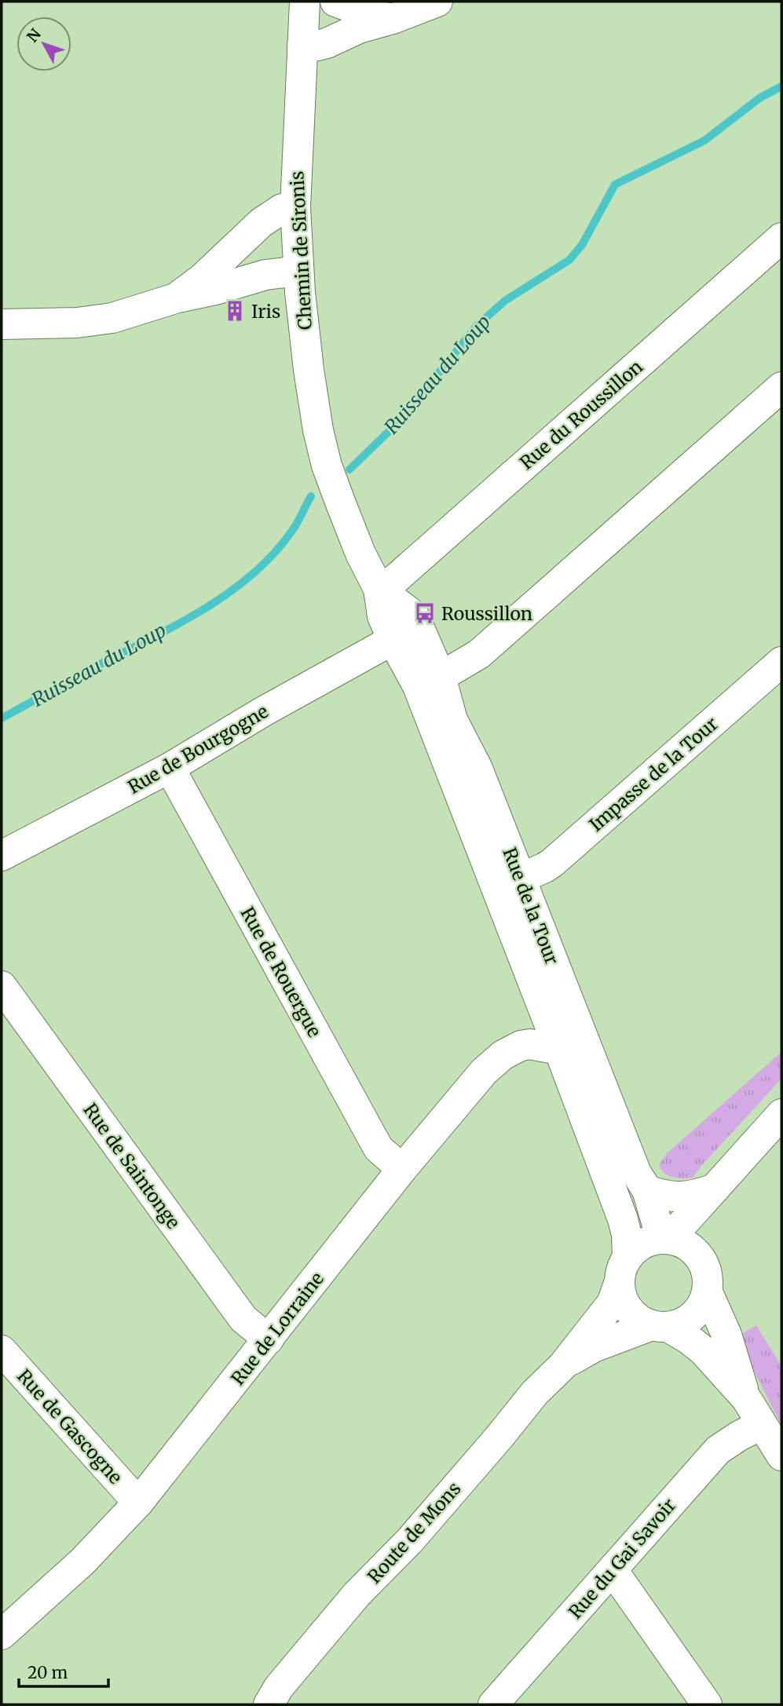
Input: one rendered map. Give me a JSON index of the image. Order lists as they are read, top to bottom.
{
  "streets": {
    "street": [
      "Chemin de Sironis",
      "Rue du Roussillon",
      "Rue de Bourgogne",
      "Impasse de la Tour",
      "Rue de la Tour",
      "Rue de Rouergue",
      "Rue de Saintonge",
      "Rue de Lorraine",
      "Rue de Gascogne",
      "Route de Mons",
      "Rue du Gai Savoir"
    ]
  },
  "crossings": [
    ["Chemin de Sironis", "Rue de la Tour"],
    ["Rue du Roussillon", "Rue de la Tour"],
    ["Rue de Bourgogne", "Rue de la Tour"],
    ["Rue de Bourgogne", "Rue de Rouergue"],
    ["Impasse de la Tour", "Rue de la Tour"],
    ["Rue de la Tour", "Rue de Lorraine"],
    ["Rue de la Tour", "Route de Mons"],
    ["Rue de Rouergue", "Rue de Lorraine"],
    ["Rue de Saintonge", "Rue de Lorraine"],
    ["Rue de Lorraine", "Rue de Gascogne"]
  ],
  "water": ["Ruisseau du Loup"],
  "places": {
    "building": ["Iris"],
    "bus stop": ["Roussillon"]
  },
  "scale_bar": "20 m",
  "north": "top left"
}
